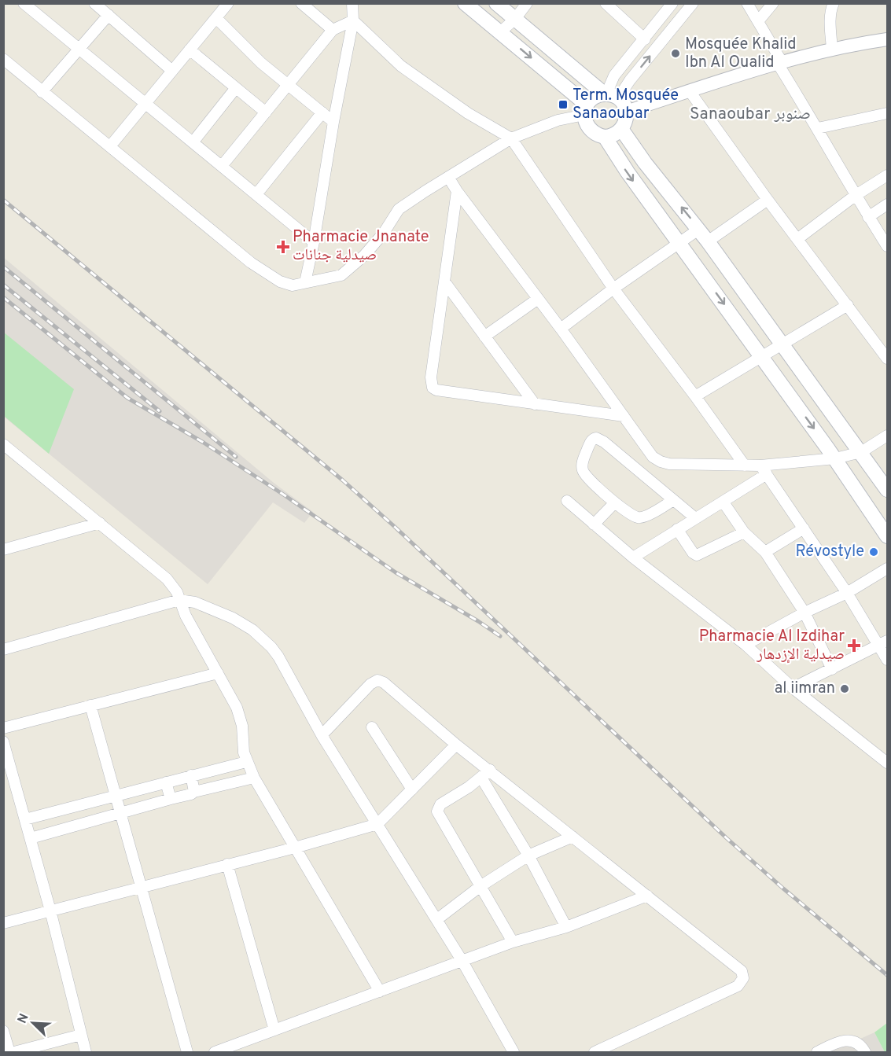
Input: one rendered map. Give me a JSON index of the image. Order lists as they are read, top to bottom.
{
  "districts": ["Sanaoubar صنوبر"],
  "places": {
    "other": ["Mosquée Khalid Ibn Al Oualid", "Révostyle", "al iimran"],
    "transit": ["Term. Mosquée Sanaoubar"],
    "health": ["Pharmacie Jnanate صيدلية جنانات", "Pharmacie Al Izdihar صيدلية الإزدهار"]
  },
  "north": "top left"
}
